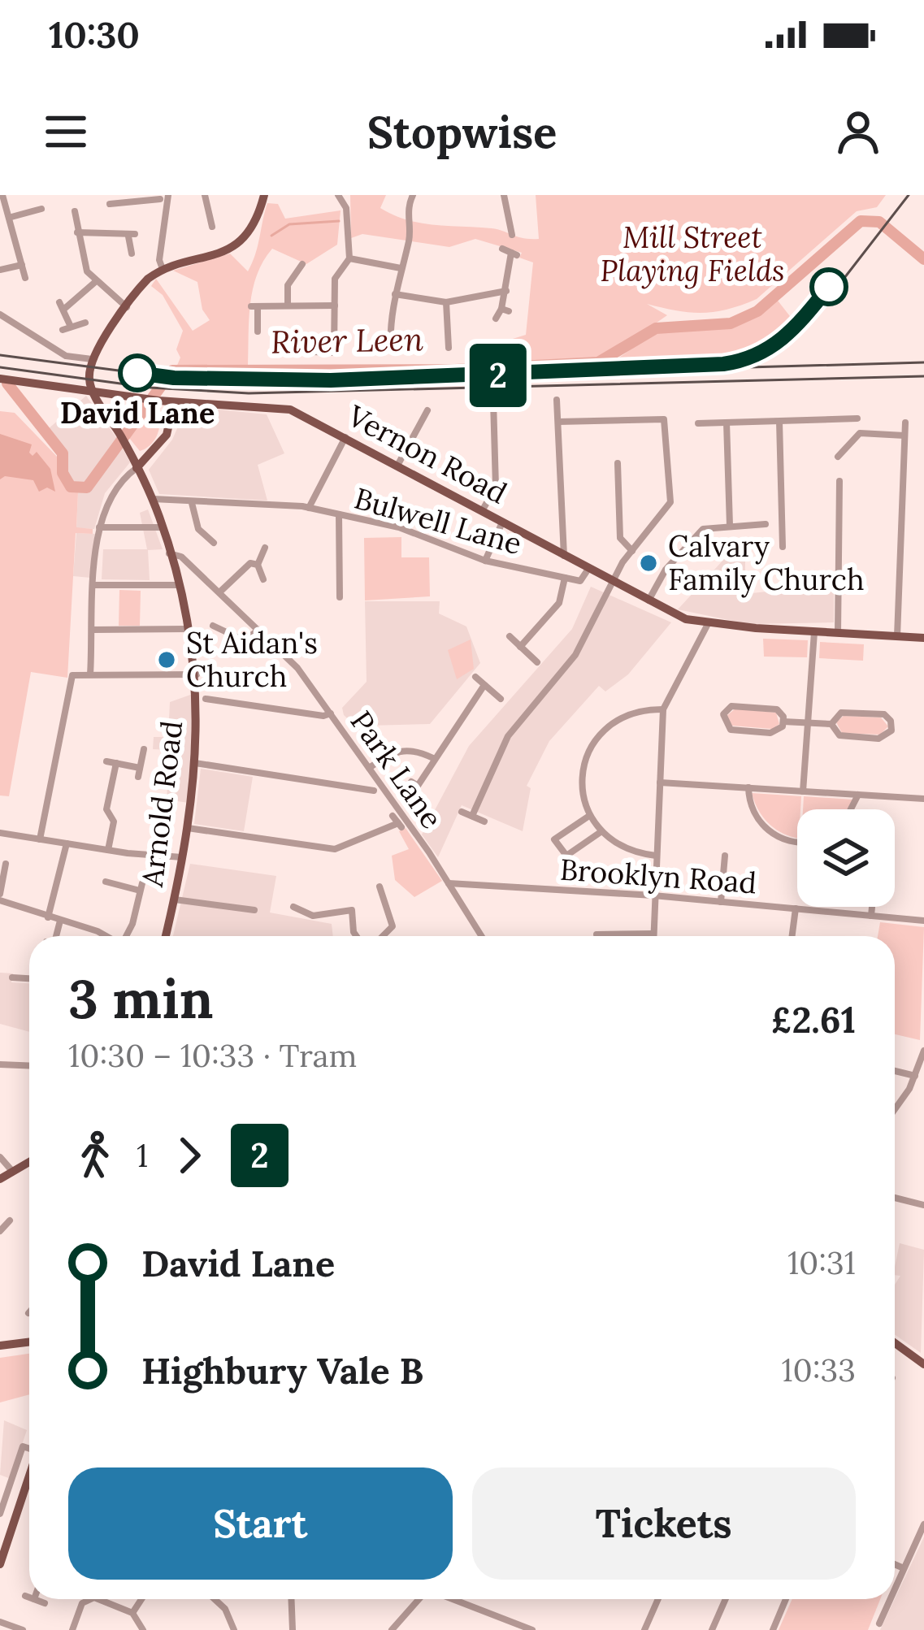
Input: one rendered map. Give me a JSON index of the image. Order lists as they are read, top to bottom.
{
  "streets": {
    "main road": ["Vernon Road", "Arnold Road"],
    "street": ["Bulwell Lane", "Park Lane", "Brooklyn Road"]
  },
  "crossings": [
    ["Vernon Road", "Arnold Road"],
    ["Bulwell Lane", "Arnold Road"],
    ["Park Lane", "Arnold Road"],
    ["Park Lane", "Brooklyn Road"]
  ],
  "water": ["River Leen"],
  "parks": ["Mill Street Playing Fields"],
  "places": ["David Lane", "Calvary Family Church", "St Aidan's Church"],
  "lines": ["tram line 2"],
  "page": {
    "status": "10:30",
    "header": "Stopwise",
    "on_map": "2",
    "heading": ["3 min", "10:30 – 10:33 · Tram", "£2.61"],
    "legs": ["1", "2"],
    "list": [
      {
        "name": "David Lane",
        "value": "10:31"
      },
      {
        "name": "Highbury Vale B",
        "value": "10:33"
      }
    ],
    "buttons": ["Start", "Tickets"]
  }
}
